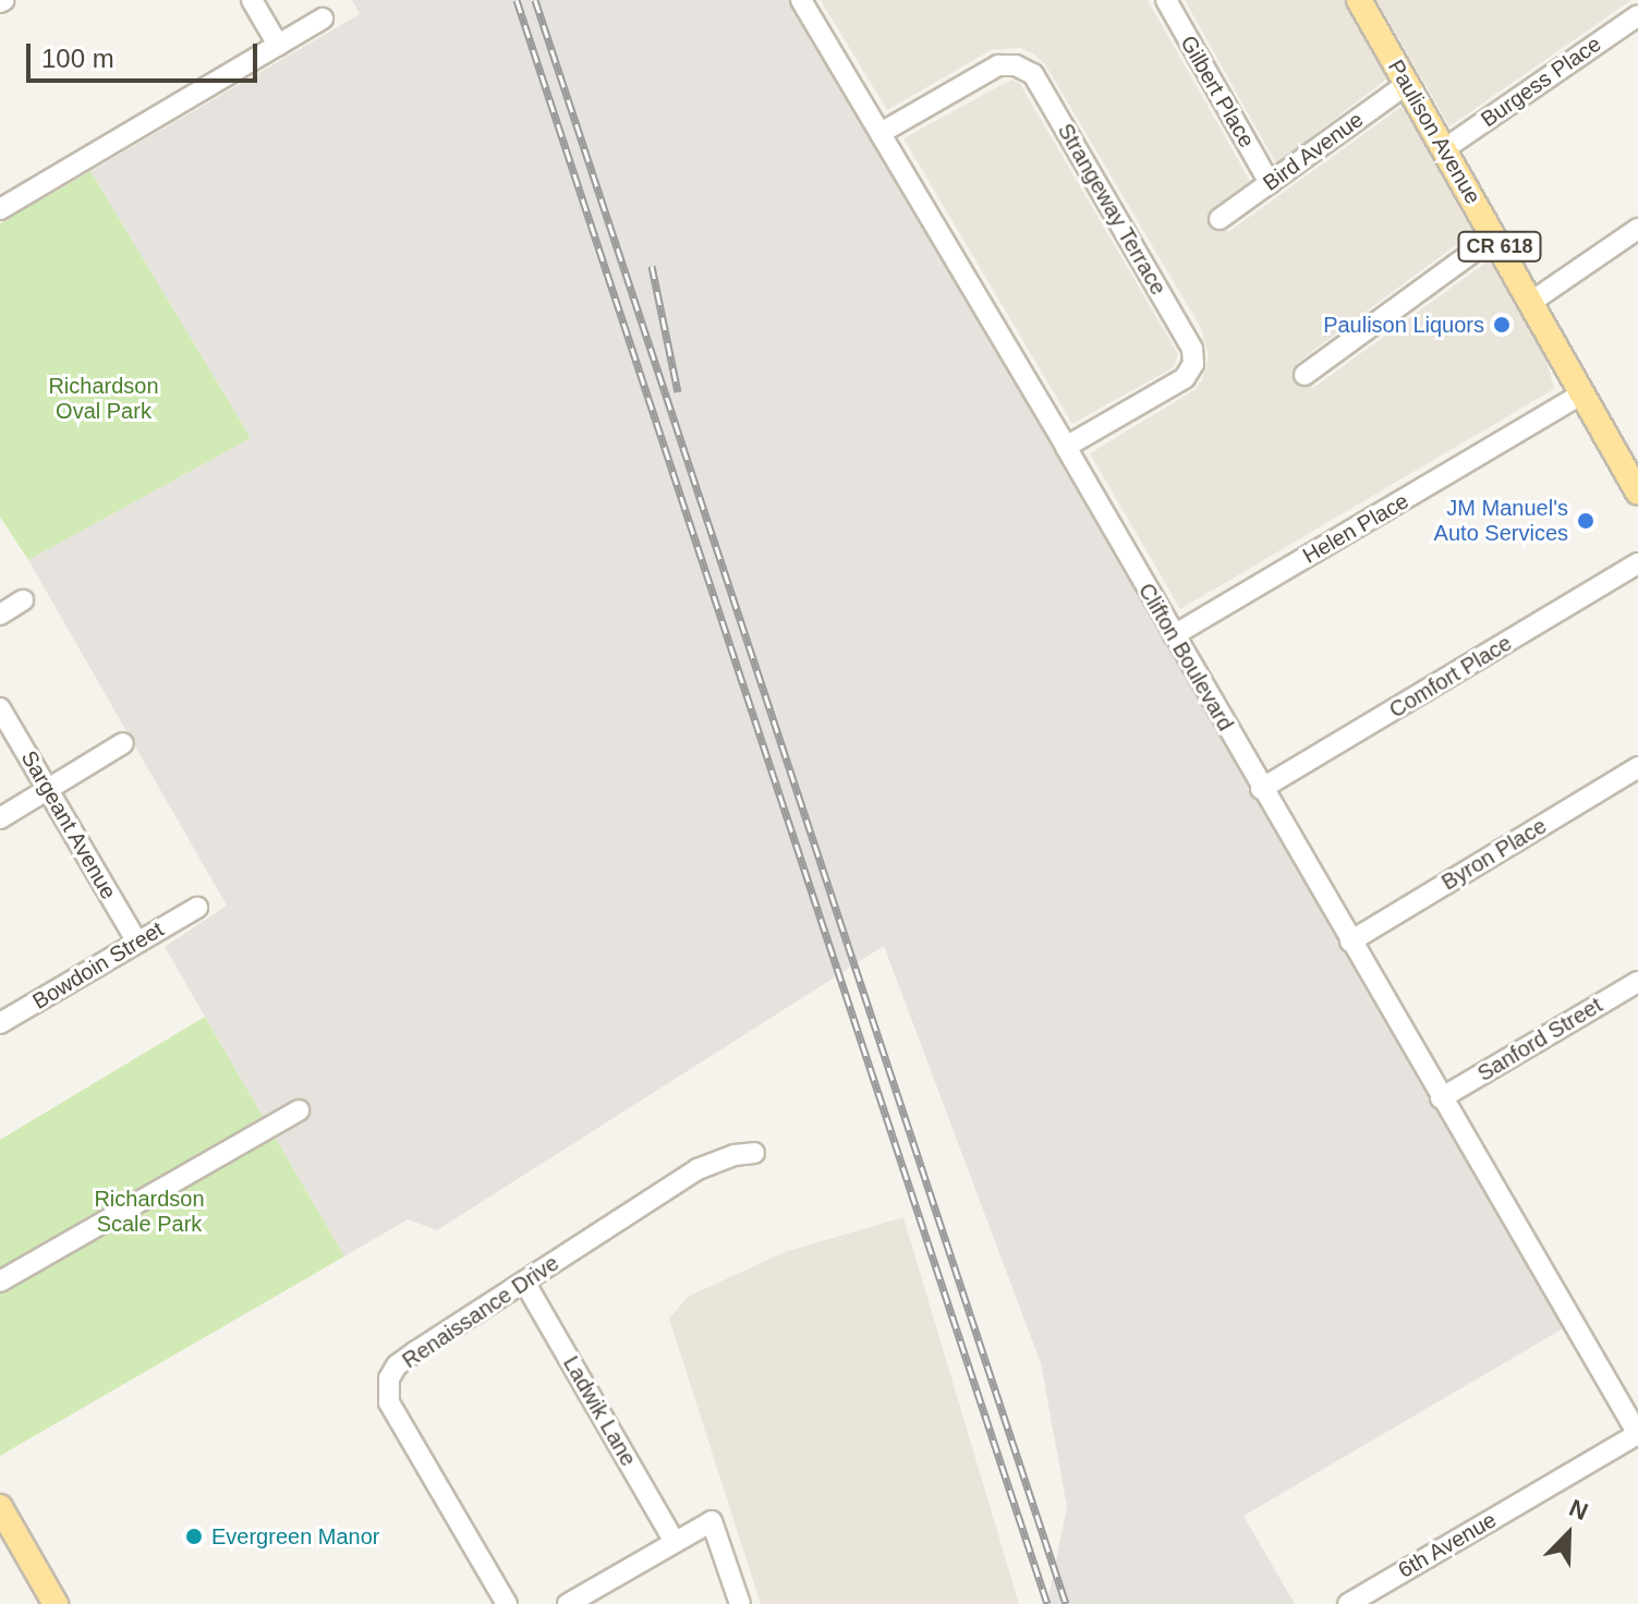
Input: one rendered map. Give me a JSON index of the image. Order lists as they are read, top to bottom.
{
  "streets": {
    "main road": ["Paulison Avenue", "CR 618"],
    "street": [
      "Burgess Place",
      "Gilbert Place",
      "Bird Avenue",
      "Strangeway Terrace",
      "Helen Place",
      "Clifton Boulevard",
      "Comfort Place",
      "Sargeant Avenue",
      "Byron Place",
      "Bowdoin Street",
      "Sanford Street",
      "Renaissance Drive",
      "Ladwik Lane",
      "6th Avenue"
    ]
  },
  "crossings": [
    ["Burgess Place", "Paulison Avenue"],
    ["Gilbert Place", "Bird Avenue"],
    ["Paulison Avenue", "Bird Avenue"],
    ["Paulison Avenue", "Helen Place"],
    ["Strangeway Terrace", "Clifton Boulevard"],
    ["Helen Place", "Clifton Boulevard"],
    ["Clifton Boulevard", "Comfort Place"],
    ["Clifton Boulevard", "Byron Place"],
    ["Clifton Boulevard", "Sanford Street"],
    ["Clifton Boulevard", "6th Avenue"],
    ["Sargeant Avenue", "Bowdoin Street"],
    ["Renaissance Drive", "Ladwik Lane"]
  ],
  "parks": ["Richardson Oval Park", "Richardson Scale Park"],
  "places": ["Paulison Liquors", "JM Manuel's Auto Services", "Evergreen Manor"],
  "scale_bar": "100 m",
  "north": "top right"
}
